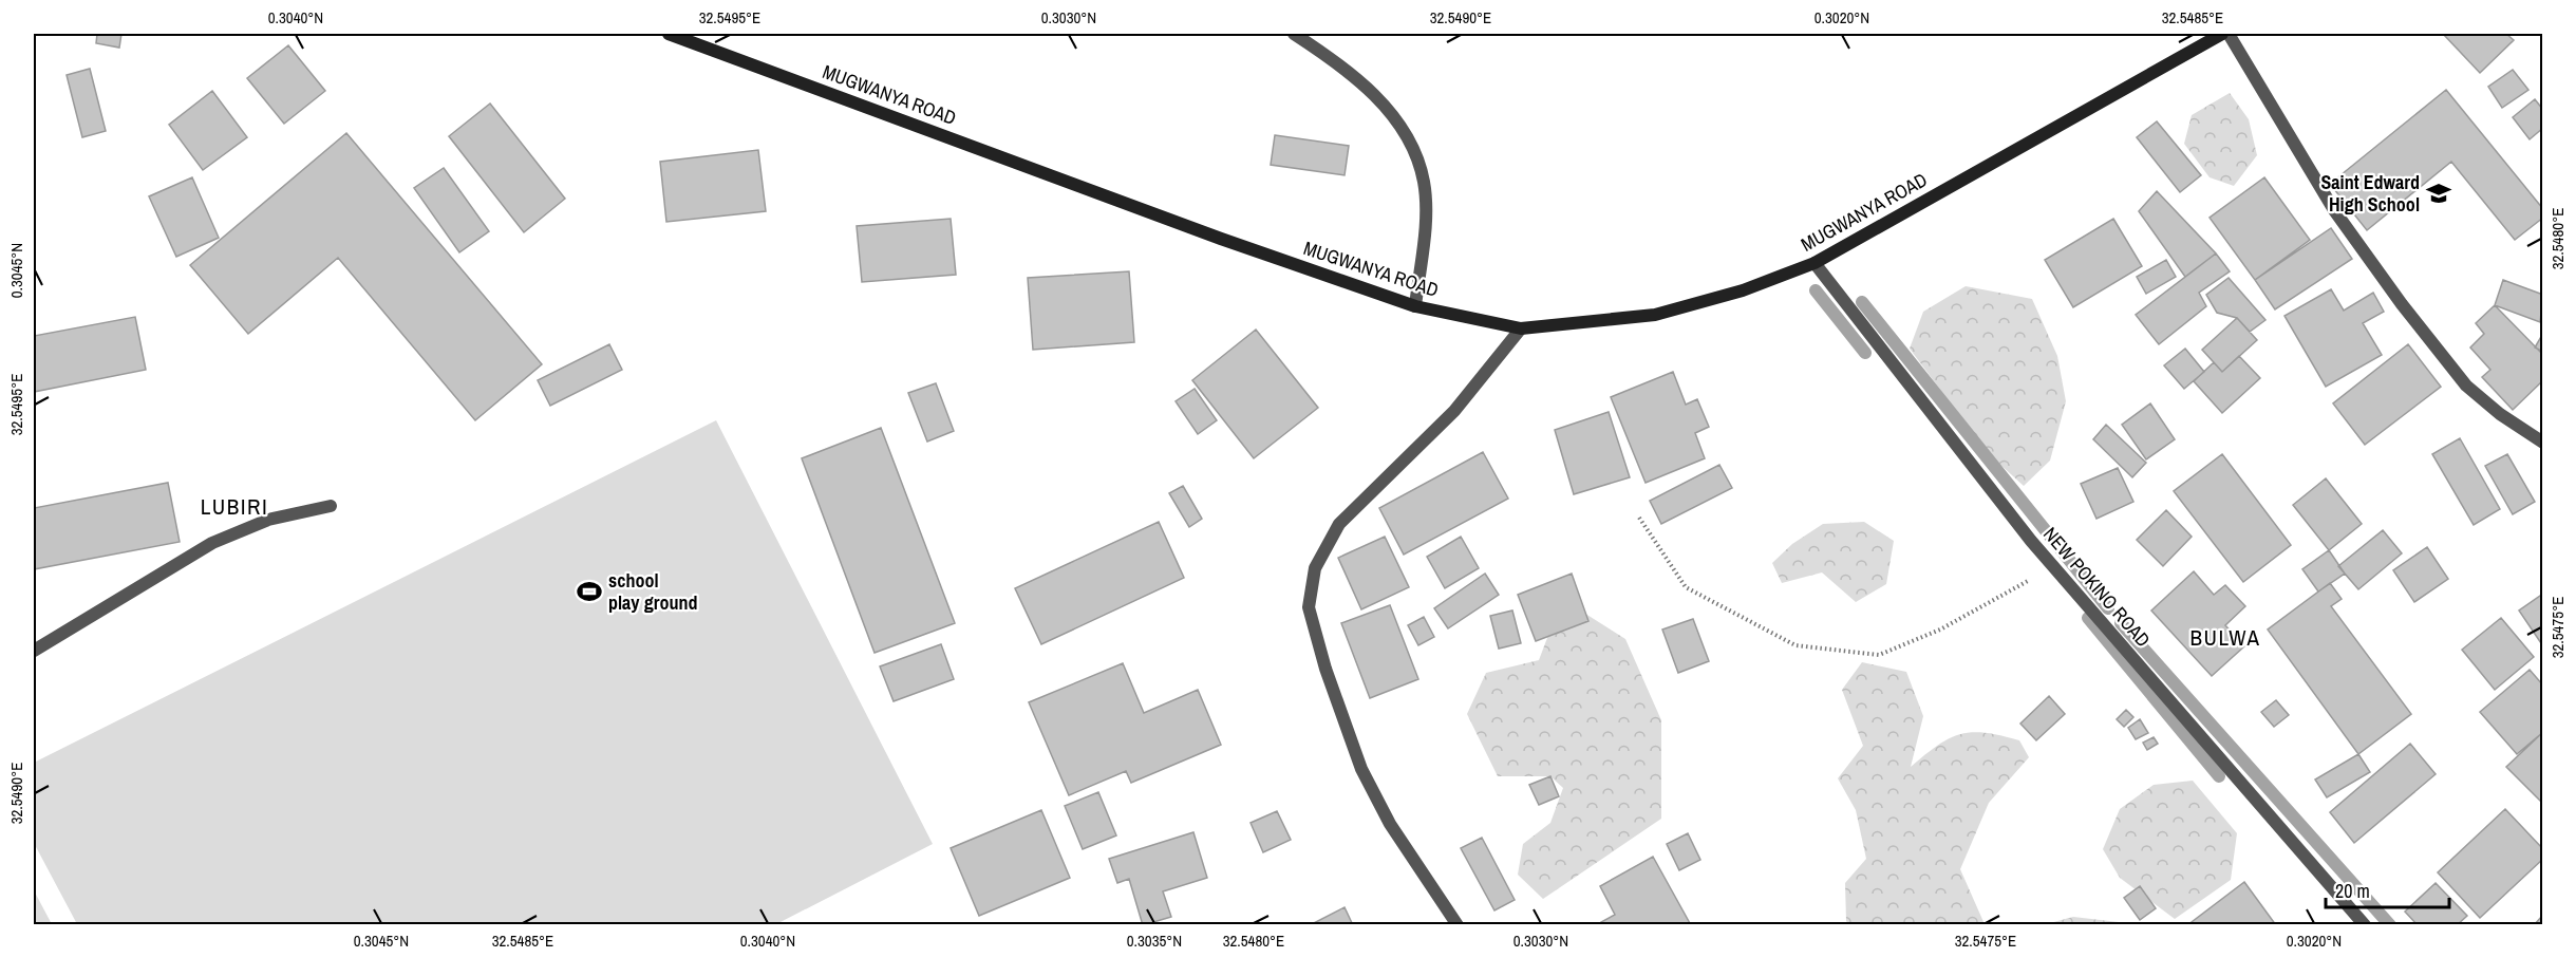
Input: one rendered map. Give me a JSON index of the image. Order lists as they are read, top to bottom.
{
  "streets": {
    "street": ["MUGWANYA ROAD", "NEW POKINO ROAD"]
  },
  "crossings": [
    ["MUGWANYA ROAD", "NEW POKINO ROAD"]
  ],
  "districts": ["LUBIRI", "BULWA"],
  "places": {
    "school or university": ["Saint Edward High School"],
    "sports": ["school play ground"]
  },
  "scale_bar": "20 m",
  "coordinates": [
    "0.3040°N",
    "32.5495°E",
    "0.3030°N",
    "32.5490°E",
    "0.3020°N",
    "32.5485°E",
    "32.5480°E",
    "0.3045°N",
    "32.5475°E",
    "0.3035°N"
  ]
}
